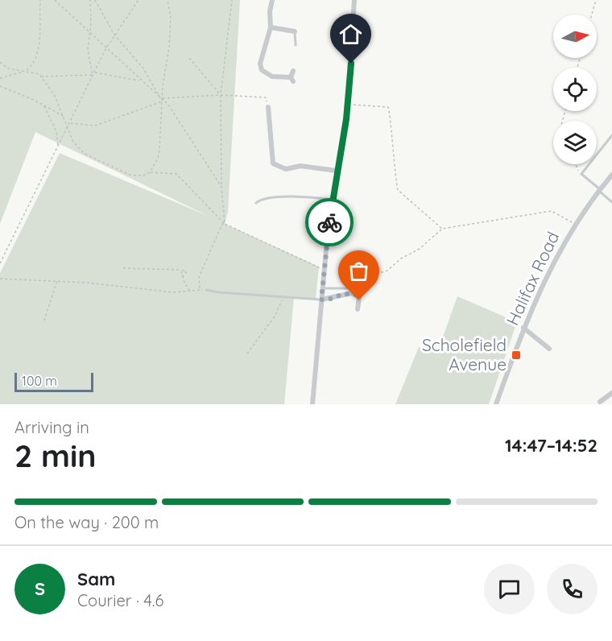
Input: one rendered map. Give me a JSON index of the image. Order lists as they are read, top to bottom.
{
  "streets": {
    "street": ["Halifax Road"]
  },
  "places": {
    "transit": ["Scholefield Avenue"]
  },
  "scale_bar": "100 m",
  "north": "right",
  "page": {
    "scale": "100 m",
    "heading": ["2 min", "Arriving in", "14:47–14:52"],
    "panel": ["Sam", "Courier · 4.6"],
    "bar": "On the way · 200 m",
    "round": "S"
  }
}
